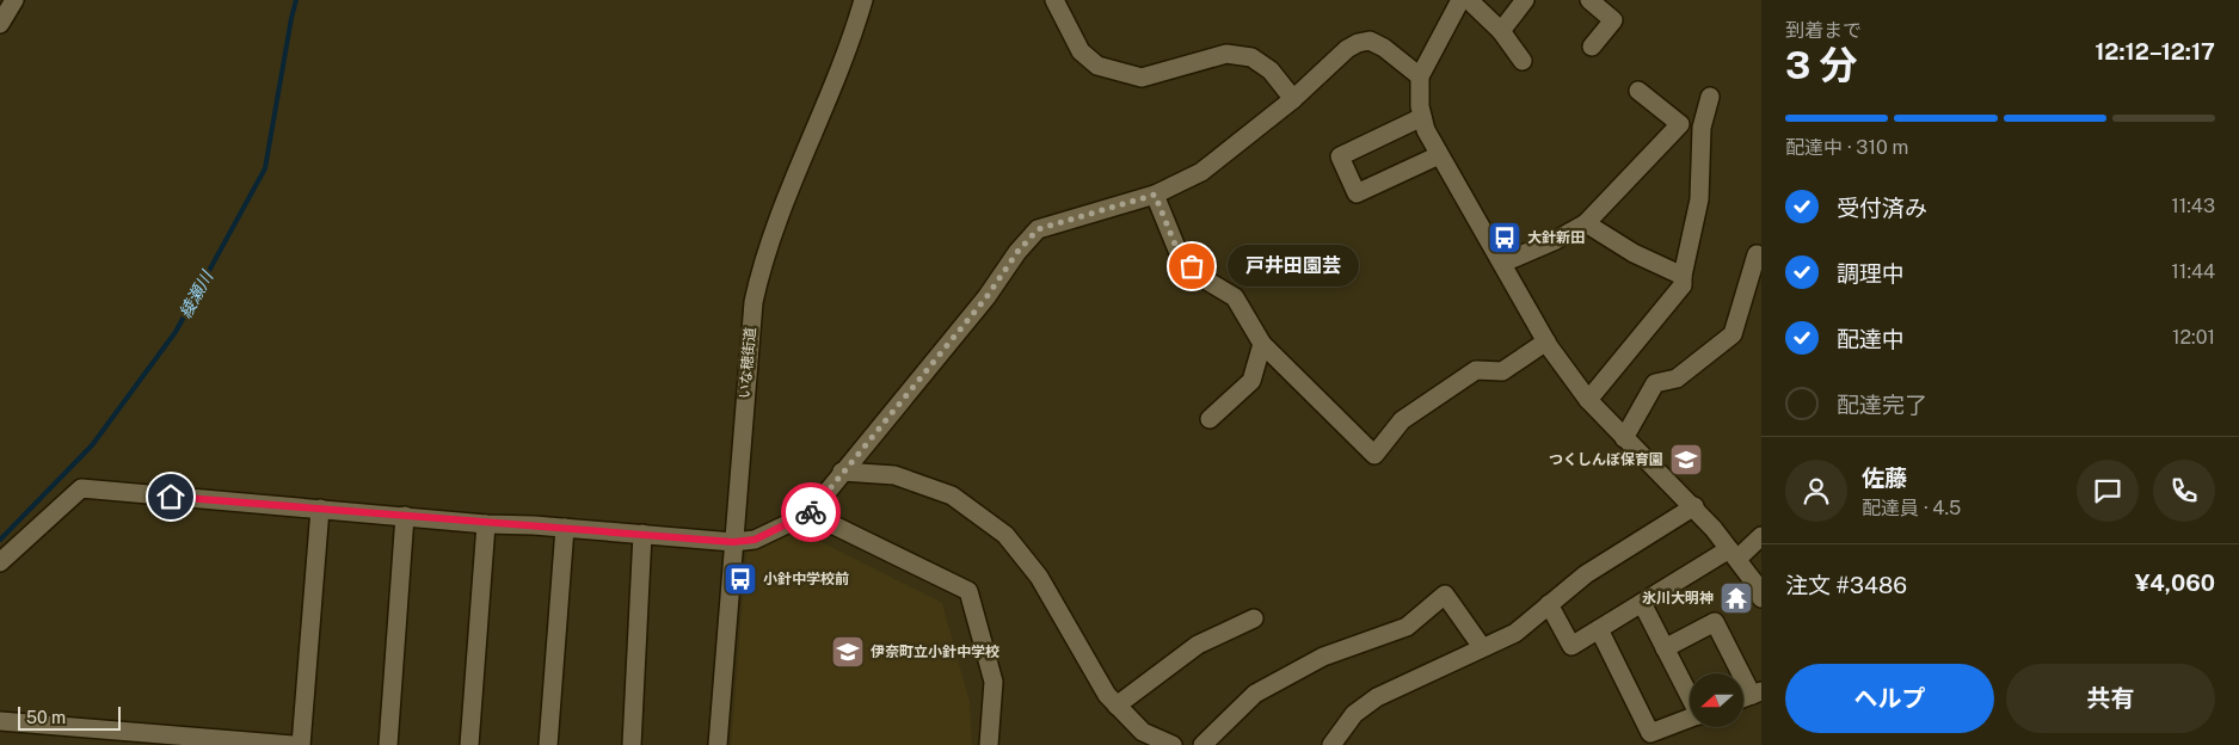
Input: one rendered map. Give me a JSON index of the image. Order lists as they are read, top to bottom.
{
  "streets": {
    "street": ["いな穂街道"]
  },
  "water": ["綾瀬川"],
  "places": {
    "bus stop": ["大針新田", "小針中学校前"],
    "other": ["戸井田園芸"],
    "school or university": ["つくしんぼ保育園", "伊奈町立小針中学校"],
    "temple": ["氷川大明神"]
  },
  "scale_bar": "50 m",
  "north": "left",
  "page": {
    "heading": ["3 分", "到着まで", "12:12–12:17"],
    "panel": [
      "佐藤",
      "配達員 · 4.5",
      "注文 #3486",
      "¥4,060"
    ],
    "bar": "配達中 · 310 m",
    "list": [
      ["受付済み", "11:43"],
      ["調理中", "11:44"],
      ["配達中", "12:01"],
      "配達完了"
    ],
    "bubble": "戸井田園芸",
    "buttons": ["ヘルプ", "共有"],
    "scale": "50 m"
  }
}
